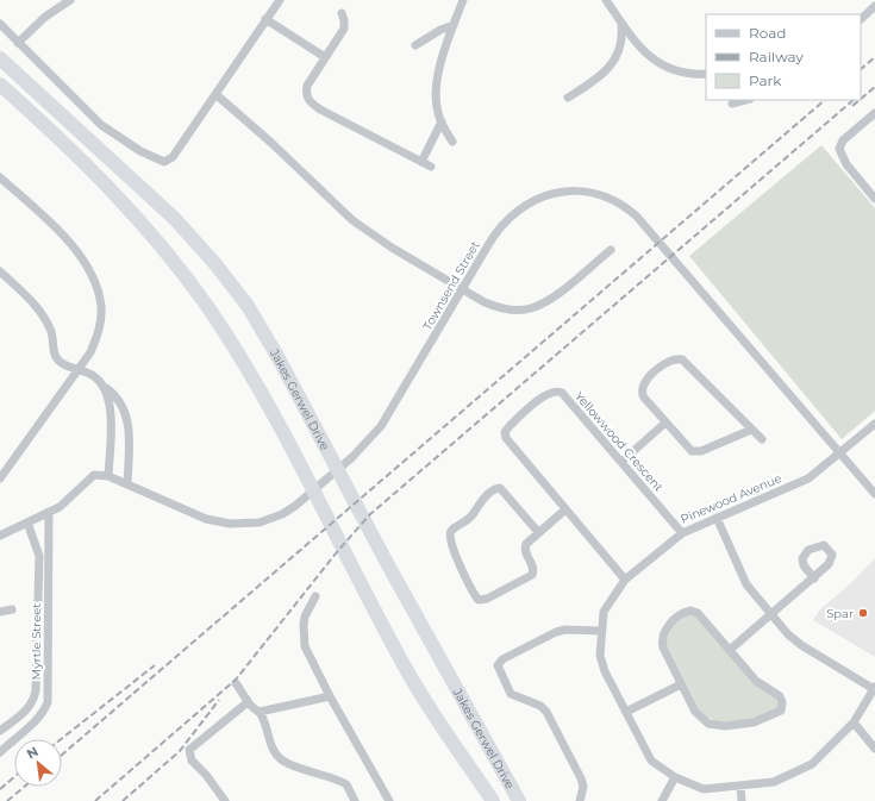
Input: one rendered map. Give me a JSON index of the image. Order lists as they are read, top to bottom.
{
  "streets": {
    "highway": ["Jakes Gerwel Drive"],
    "street": [
      "Townsend Street",
      "Yellowwood Crescent",
      "Pinewood Avenue",
      "Myrtle Street"
    ]
  },
  "crossings": [
    ["Townsend Street", "Pinewood Avenue"],
    ["Yellowwood Crescent", "Pinewood Avenue"]
  ],
  "places": ["Spar"],
  "legend": ["Road", "Railway", "Park"],
  "north": "top left"
}
